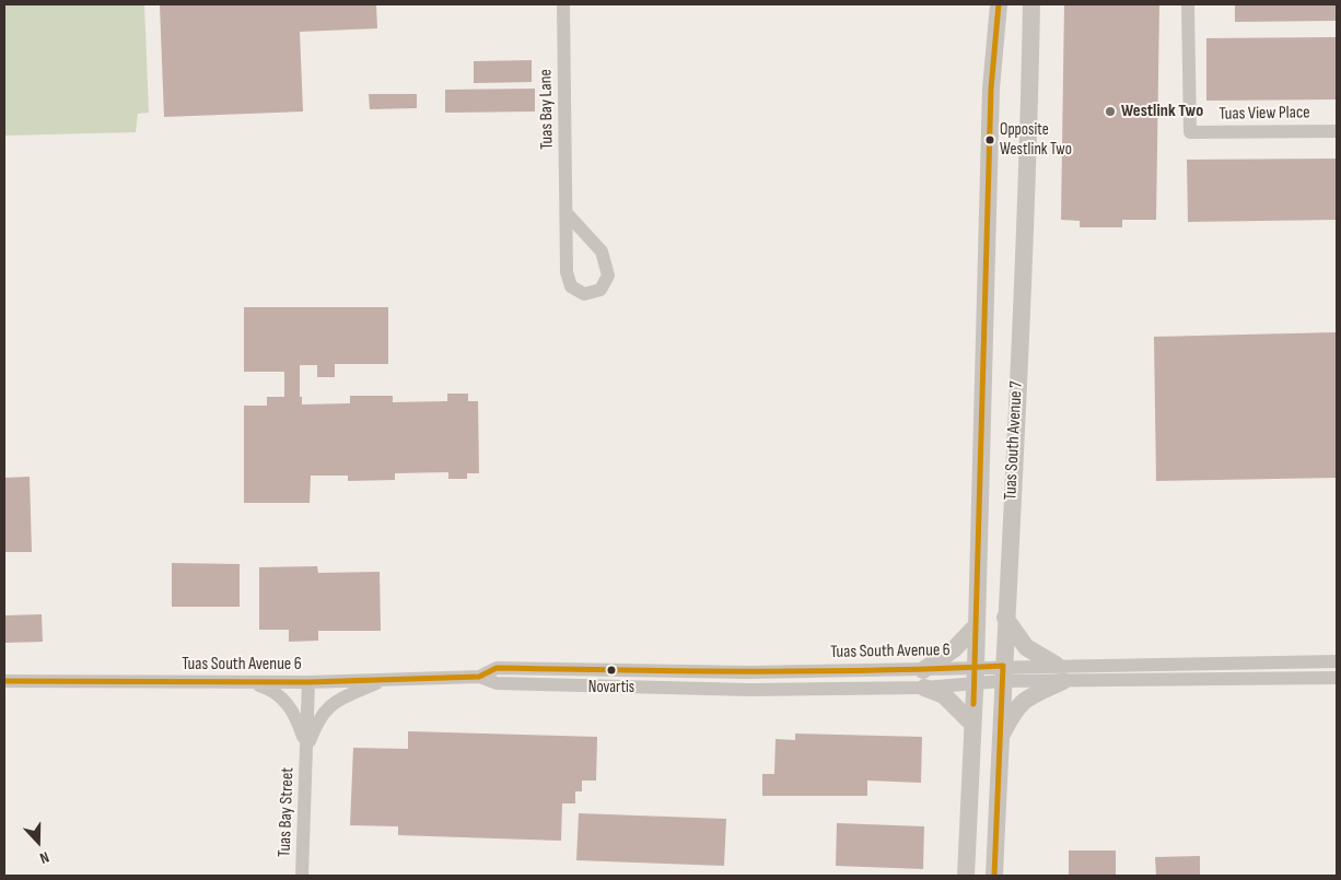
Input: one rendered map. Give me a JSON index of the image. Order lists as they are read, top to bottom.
{
  "streets": {
    "street": [
      "Tuas Bay Lane",
      "Tuas View Place",
      "Tuas South Avenue 7",
      "Tuas South Avenue 6",
      "Tuas Bay Street"
    ]
  },
  "crossings": [
    ["Tuas South Avenue 7", "Tuas South Avenue 6"],
    ["Tuas South Avenue 6", "Tuas Bay Street"]
  ],
  "places": ["Westlink Two", "Opposite Westlink Two", "Novartis"],
  "north": "bottom"
}
